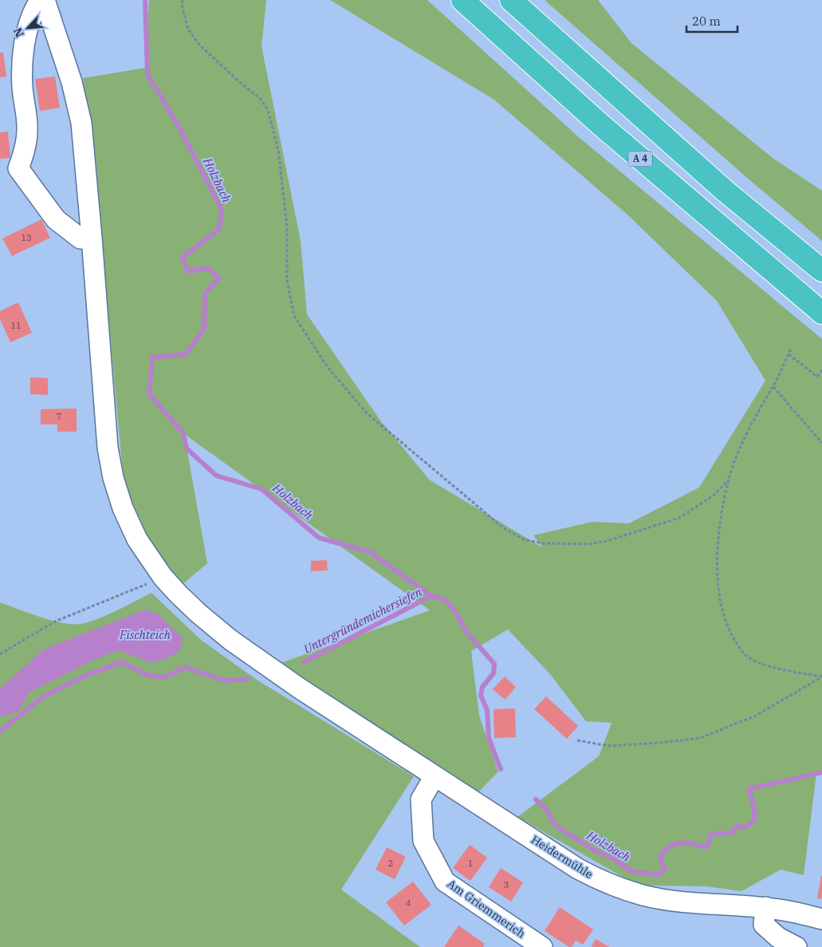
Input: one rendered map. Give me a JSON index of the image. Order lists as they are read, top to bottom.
{
  "streets": {
    "highway": ["A 4"],
    "street": ["Heidermühle", "Am Griemmerich"]
  },
  "crossings": [
    ["Heidermühle", "Am Griemmerich"]
  ],
  "water": ["Holzbach", "Untergründemichersiefen", "Fischteich"],
  "house_numbers": [
    "13",
    "11",
    "7",
    "2",
    "1",
    "3",
    "4"
  ],
  "scale_bar": "20 m",
  "north": "bottom left"
}
